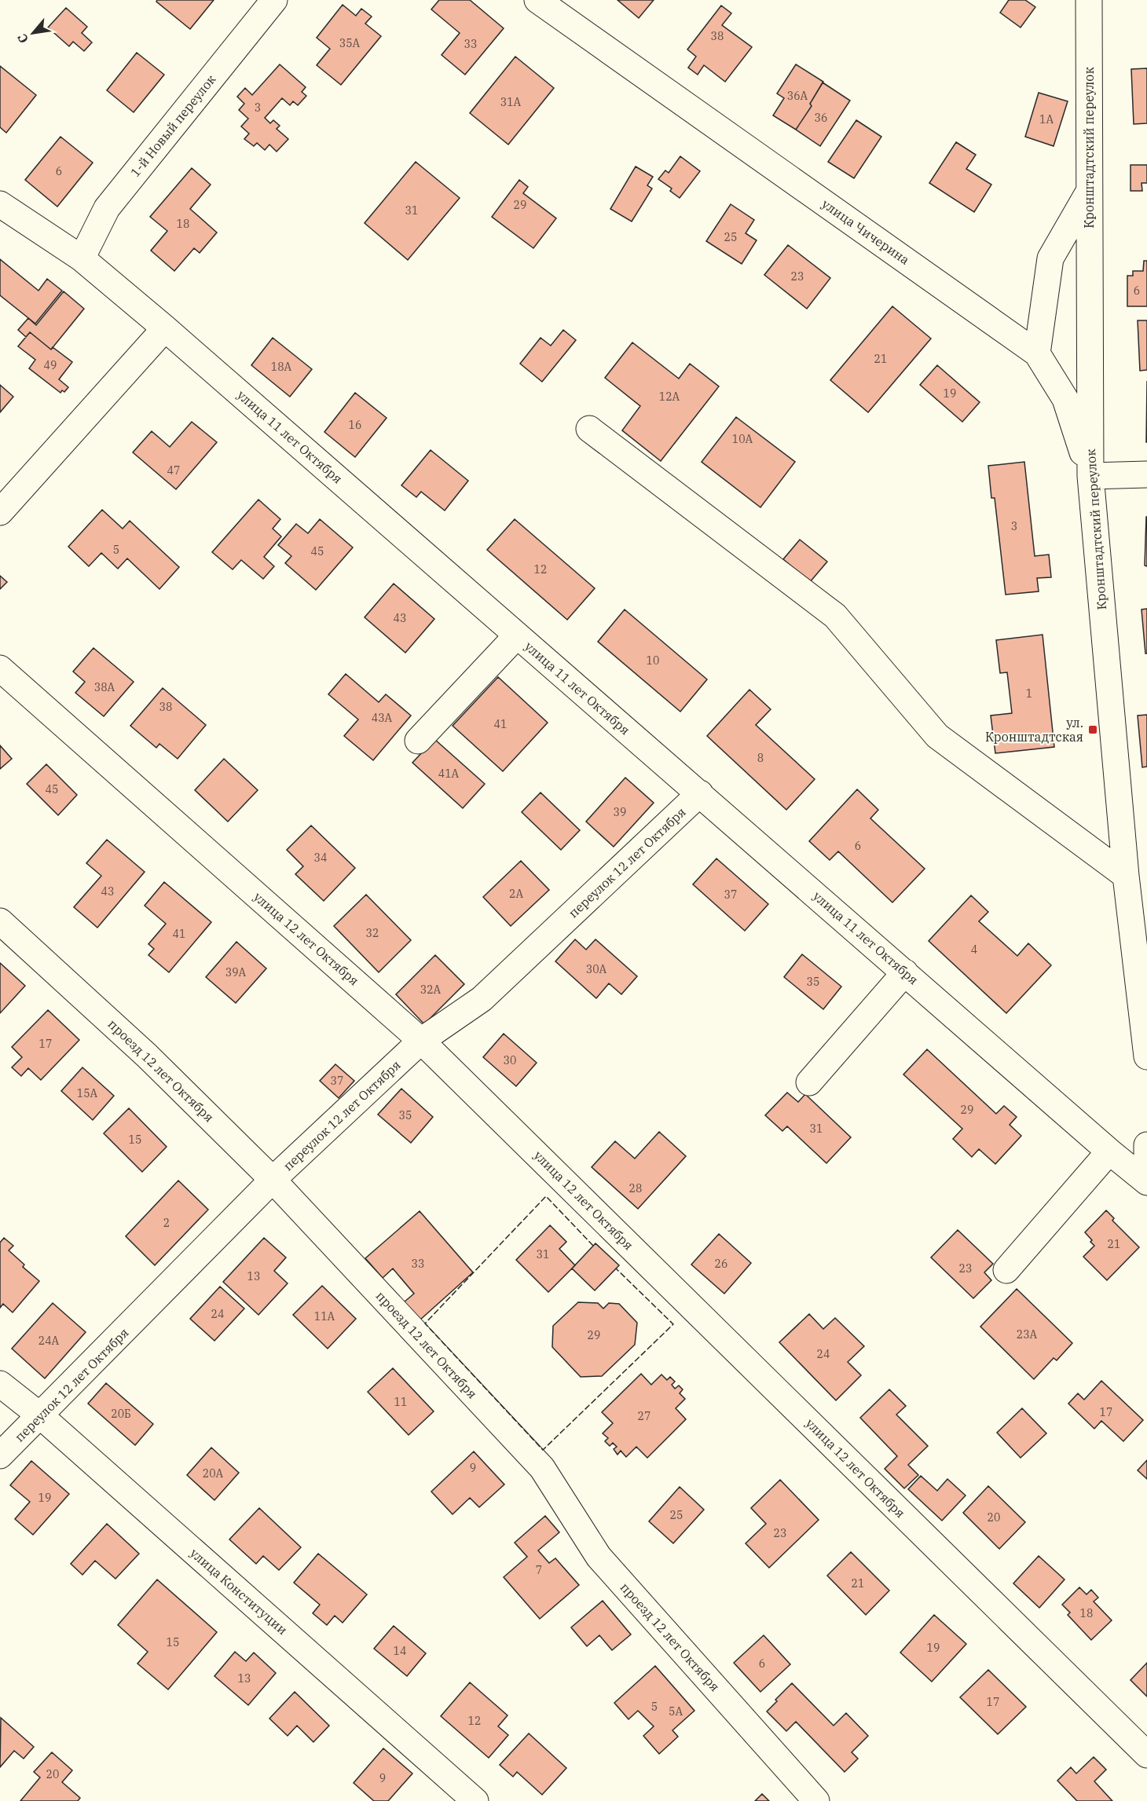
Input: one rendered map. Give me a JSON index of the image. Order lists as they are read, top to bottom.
{
  "streets": {
    "street": [
      "1-й Новый переулок",
      "Кронштадтский переулок",
      "улица Чичерина",
      "улица 11 лет Октября",
      "переулок 12 лет Октября",
      "улица 12 лет Октября",
      "проезд 12 лет Октября",
      "улица Конституции"
    ]
  },
  "crossings": [
    ["1-й Новый переулок", "улица 11 лет Октября"],
    ["Кронштадтский переулок", "улица Чичерина"],
    ["улица 11 лет Октября", "переулок 12 лет Октября"],
    ["переулок 12 лет Октября", "улица 12 лет Октября"],
    ["переулок 12 лет Октября", "проезд 12 лет Октября"],
    ["переулок 12 лет Октября", "улица Конституции"]
  ],
  "places": {
    "transit": ["ул. Кронштадтская"]
  },
  "house_numbers": [
    "38",
    "35А",
    "33",
    "36А",
    "31А",
    "3",
    "36",
    "1А",
    "6",
    "29",
    "31",
    "18",
    "25",
    "23",
    "6",
    "21",
    "49",
    "18А",
    "19",
    "12А",
    "16",
    "10А",
    "47",
    "3",
    "5",
    "45",
    "12",
    "43",
    "10",
    "38А",
    "1",
    "38",
    "43А",
    "41",
    "8",
    "41А",
    "45",
    "39",
    "6",
    "34",
    "43",
    "2А",
    "37",
    "32",
    "41",
    "4",
    "30А",
    "39А",
    "35",
    "32А",
    "17",
    "30",
    "37",
    "15А",
    "29",
    "35",
    "31",
    "15",
    "28",
    "2",
    "21",
    "31",
    "33",
    "26",
    "23",
    "13",
    "24",
    "11А",
    "23А",
    "29",
    "24А",
    "24",
    "11",
    "17",
    "20Б",
    "27",
    "9",
    "20А",
    "19",
    "25",
    "20",
    "23",
    "7",
    "21",
    "18",
    "15",
    "19",
    "14",
    "6",
    "13",
    "17",
    "5",
    "5А",
    "12",
    "20",
    "9"
  ],
  "north": "bottom left"
}
